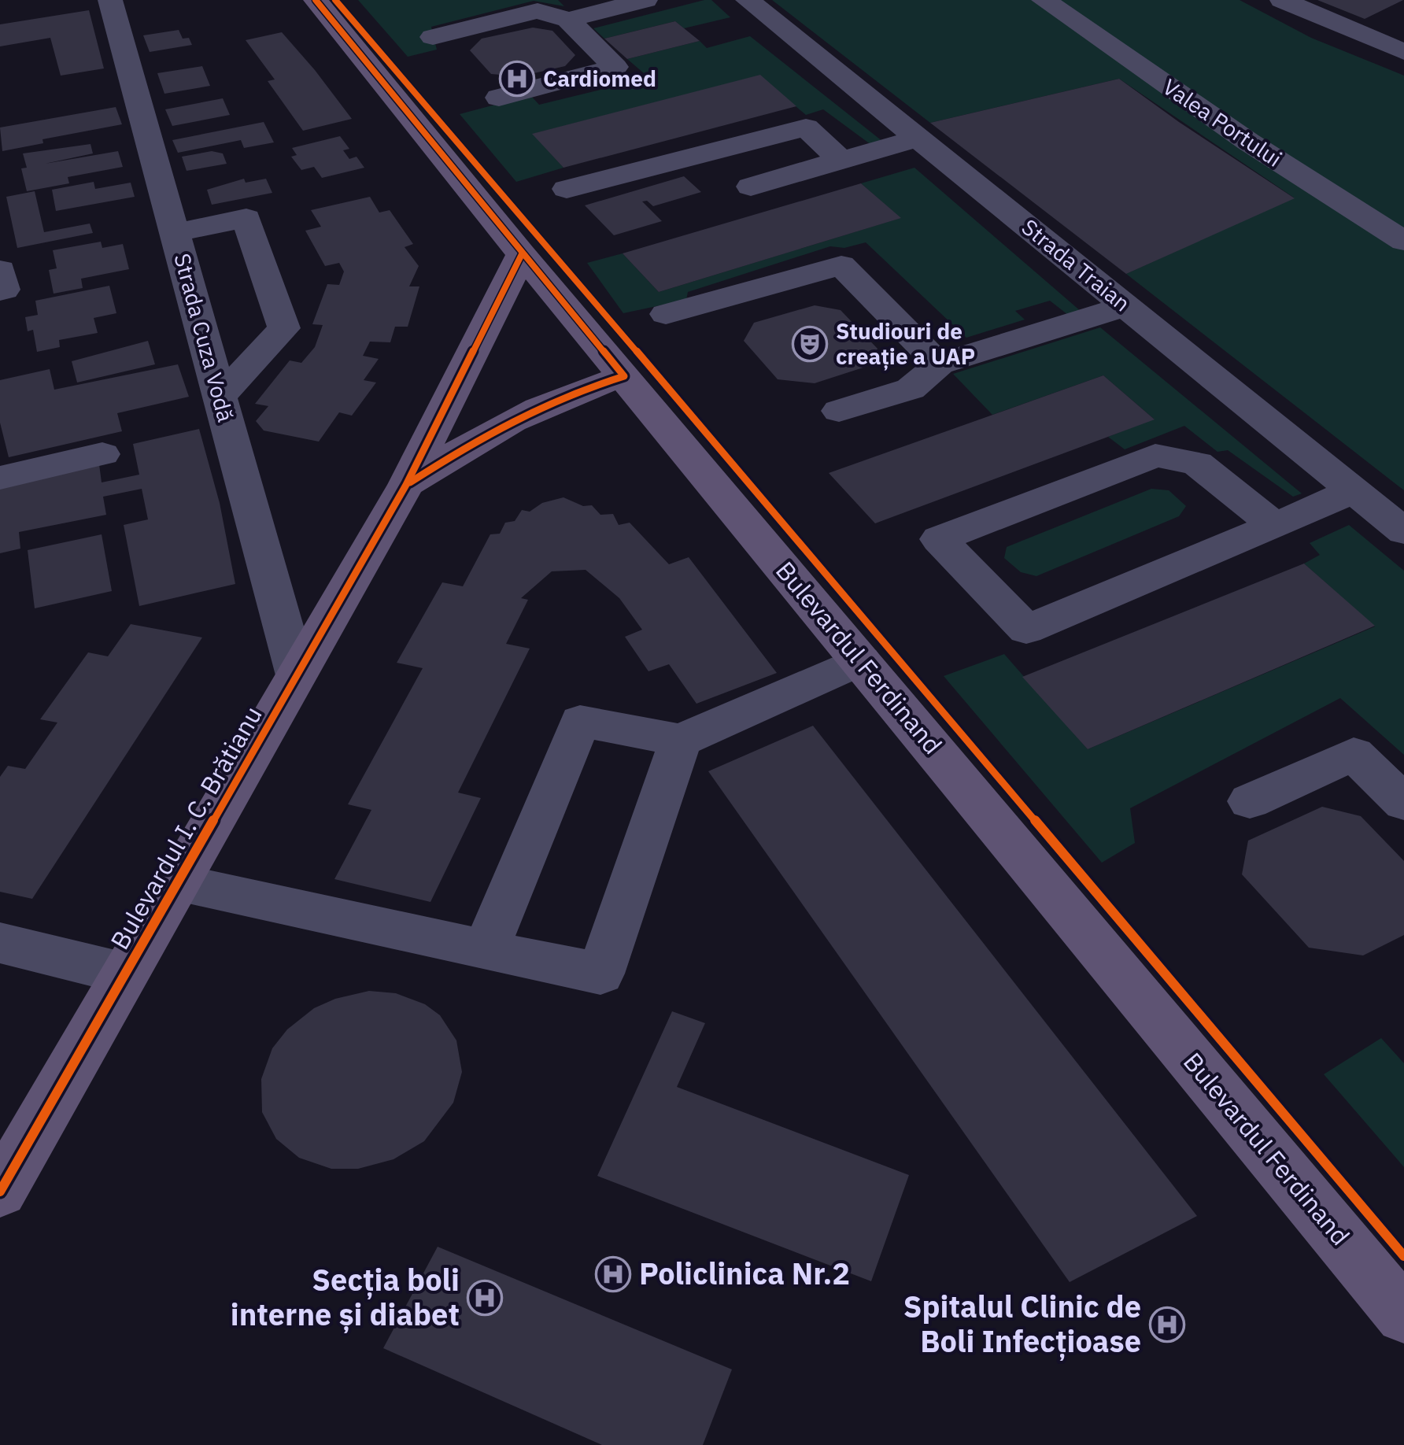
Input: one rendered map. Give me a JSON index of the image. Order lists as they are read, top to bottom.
{
  "streets": {
    "main road": ["Bulevardul Ferdinand", "Bulevardul I. C. Brătianu"],
    "street": ["Valea Portului", "Strada Traian", "Strada Cuza Vodă"]
  },
  "crossings": [
    ["Strada Cuza Vodă", "Bulevardul I. C. Brătianu"],
    ["Bulevardul Ferdinand", "Bulevardul I. C. Brătianu"]
  ],
  "places": {
    "hospital": [
      "Cardiomed",
      "Policlinica Nr.2",
      "Secția boli interne și diabet",
      "Spitalul Clinic de Boli Infecțioase"
    ],
    "theatre": ["Studiouri de creație a UAP"]
  }
}
